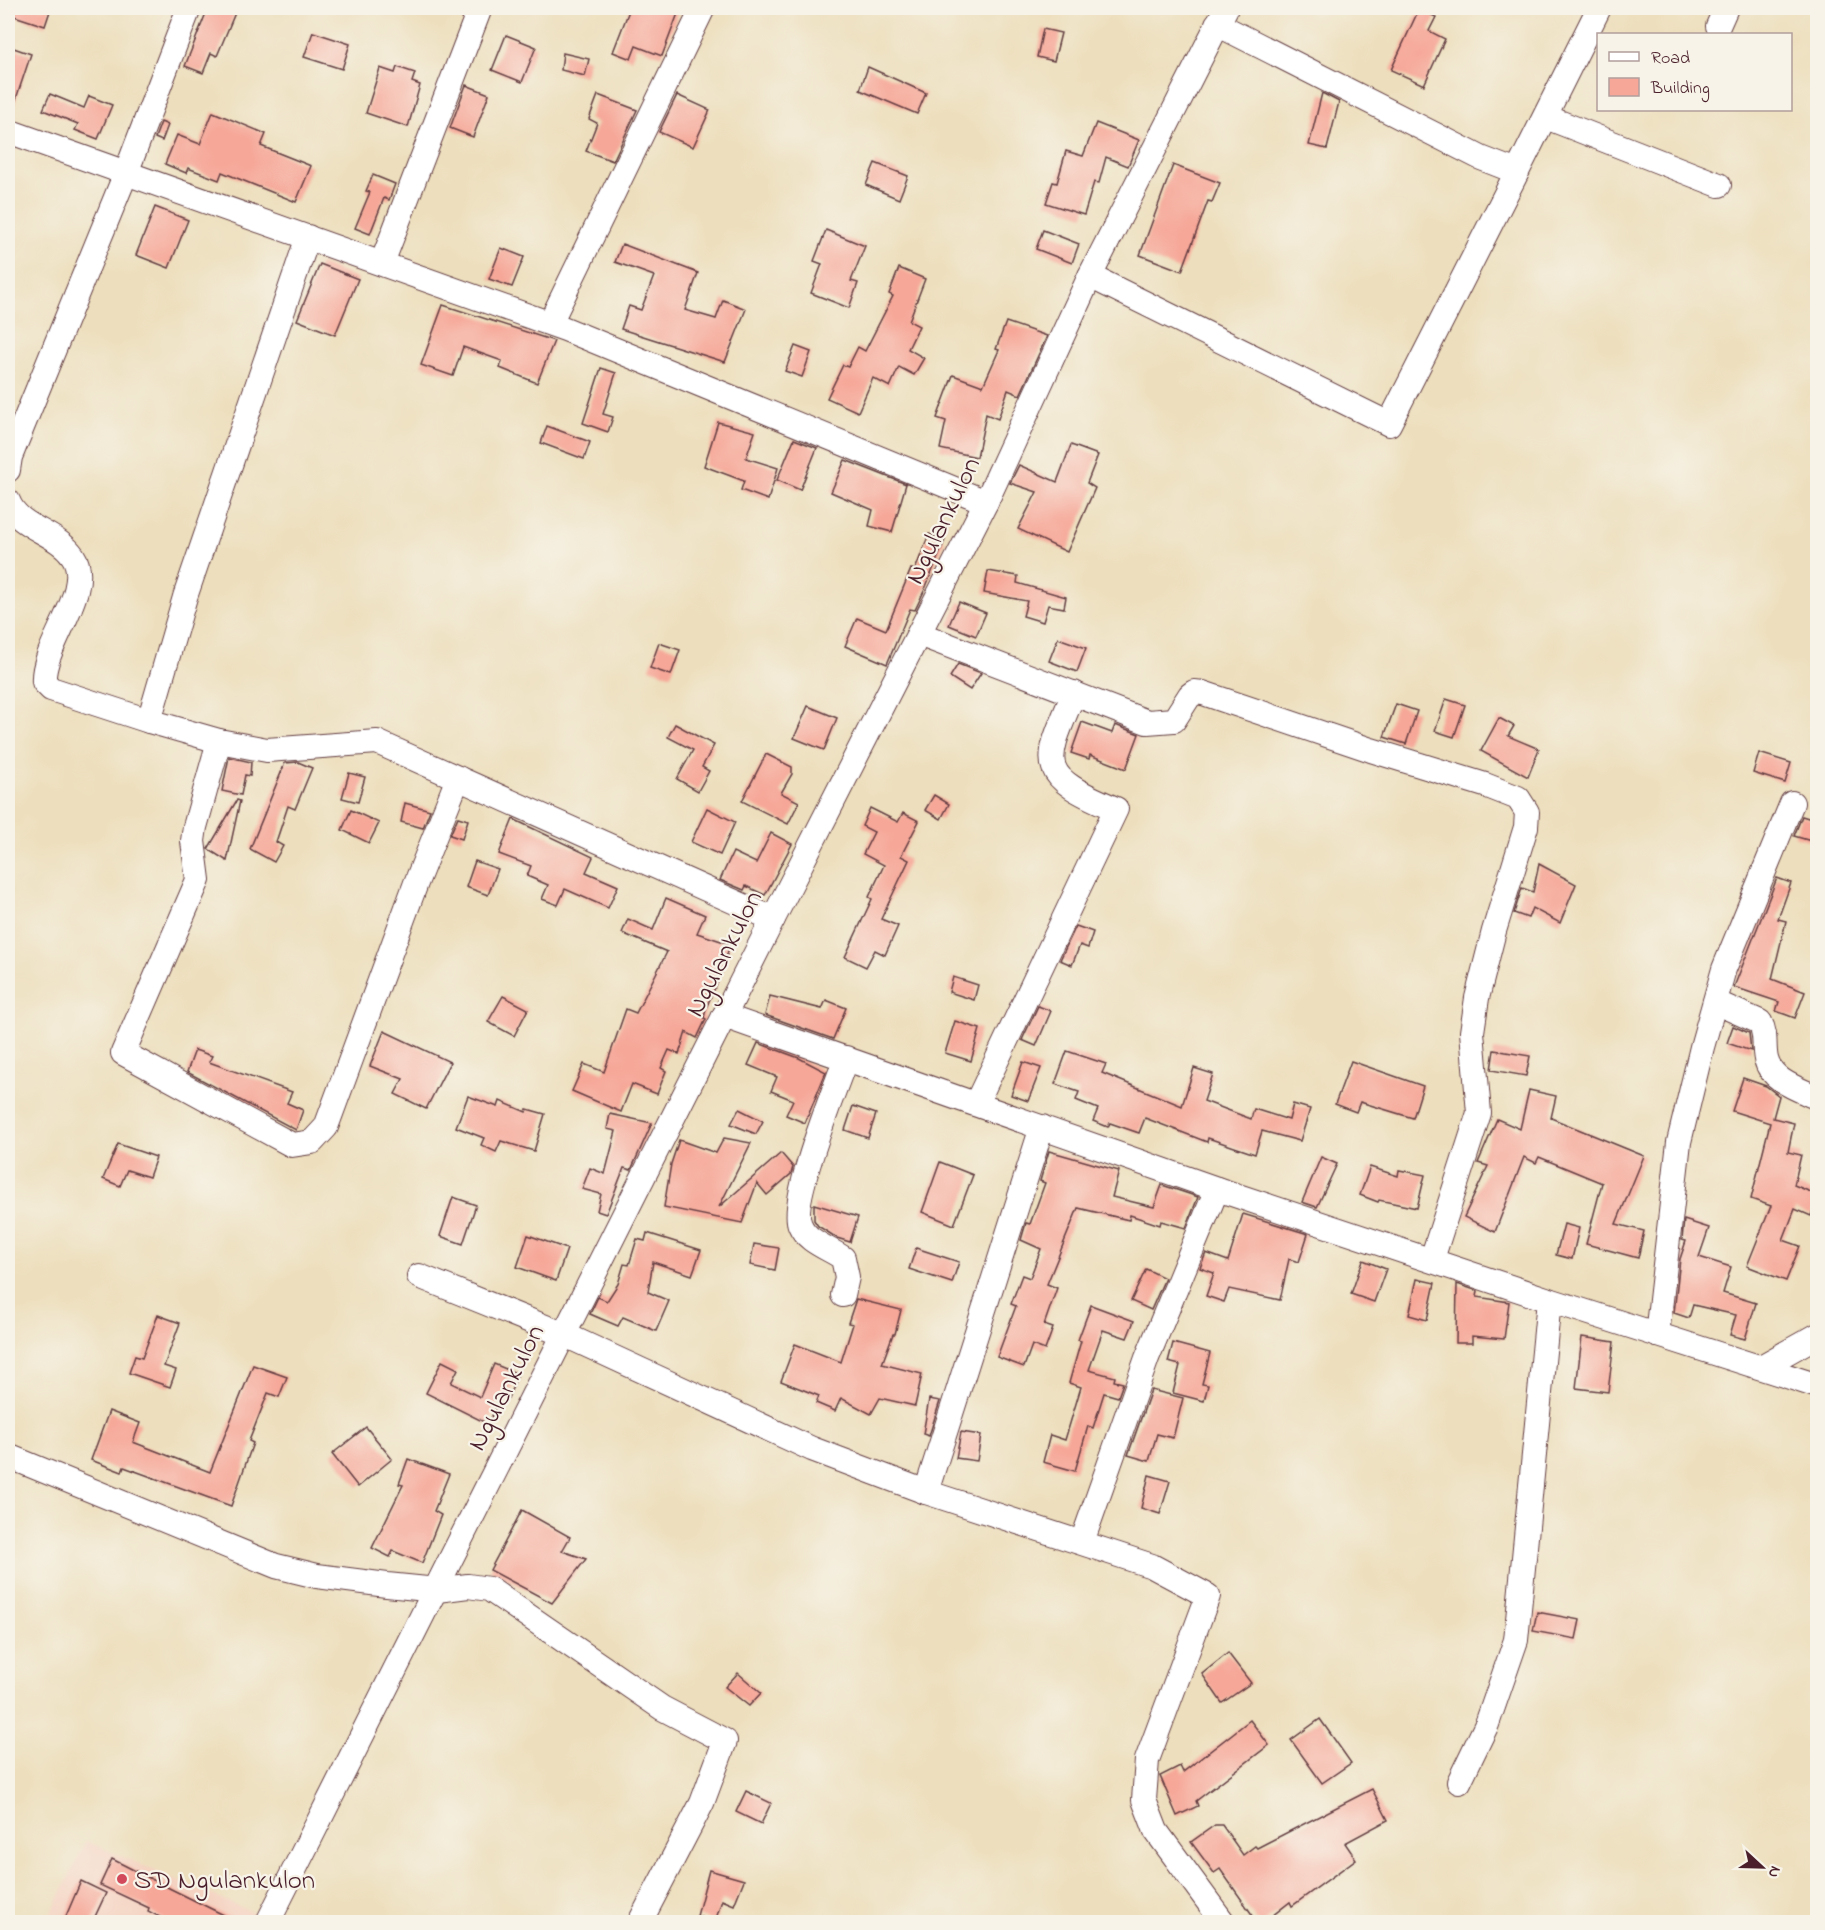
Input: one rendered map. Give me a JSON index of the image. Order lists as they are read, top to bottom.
{
  "streets": {
    "street": ["Ngulankulon"]
  },
  "places": ["SD Ngulankulon"],
  "legend": ["Road", "Building"],
  "north": "right"
}
